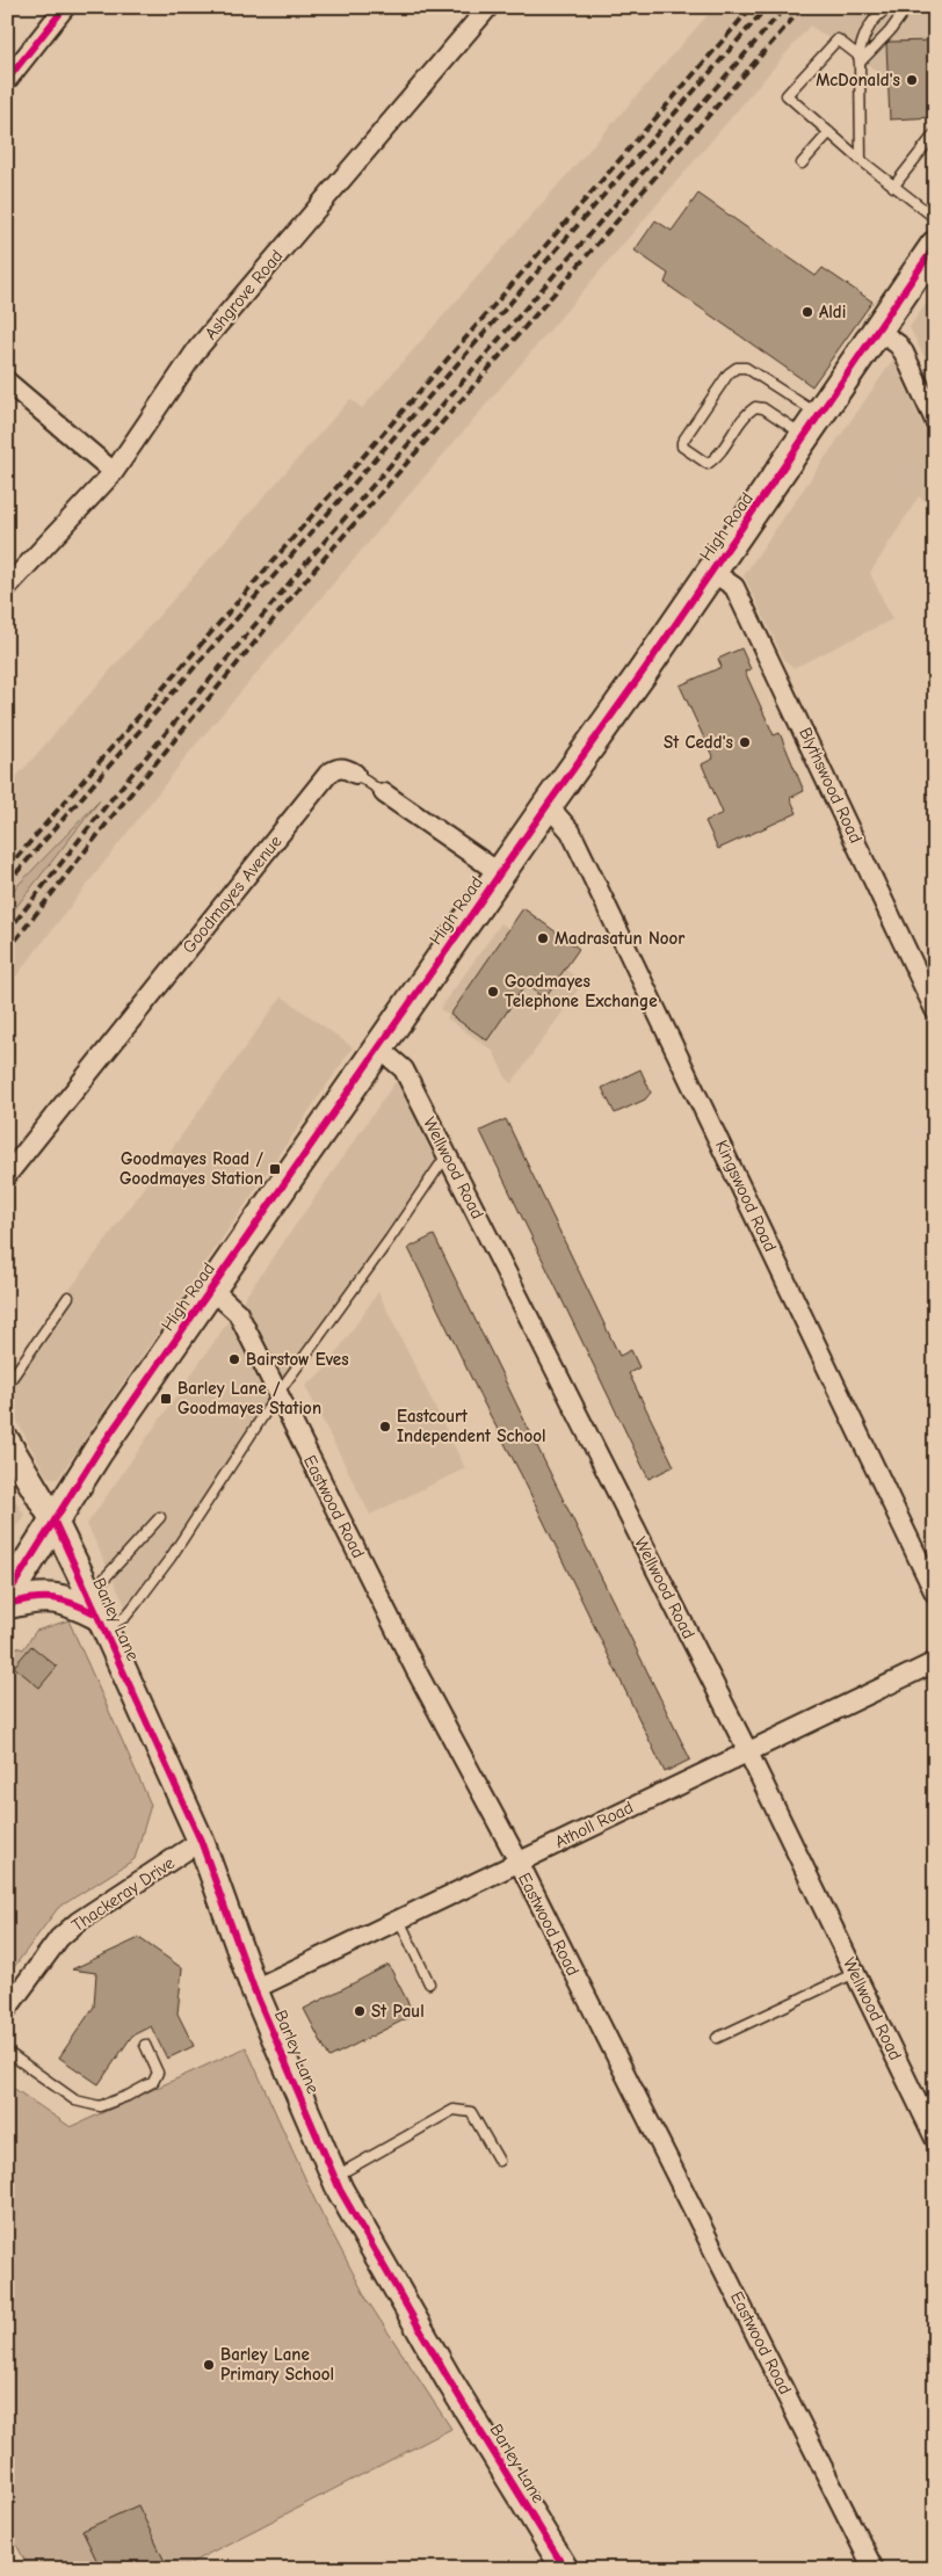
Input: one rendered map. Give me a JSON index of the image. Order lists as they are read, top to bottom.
{
  "streets": {
    "main road": ["High Road", "Barley Lane"],
    "street": [
      "Ashgrove Road",
      "Blythswood Road",
      "Goodmayes Avenue",
      "Wellwood Road",
      "Kingswood Road",
      "Eastwood Road",
      "Atholl Road",
      "Thackeray Drive"
    ]
  },
  "crossings": [
    ["High Road", "Blythswood Road"],
    ["High Road", "Goodmayes Avenue"],
    ["High Road", "Wellwood Road"],
    ["High Road", "Kingswood Road"],
    ["High Road", "Eastwood Road"],
    ["High Road", "Barley Lane"],
    ["Wellwood Road", "Atholl Road"],
    ["Eastwood Road", "Atholl Road"],
    ["Barley Lane", "Atholl Road"],
    ["Barley Lane", "Thackeray Drive"]
  ],
  "places": {
    "other": [
      "McDonald's",
      "Aldi",
      "St Cedd's",
      "Madrasatun Noor",
      "Goodmayes Telephone Exchange",
      "Bairstow Eves",
      "Eastcourt Independent School",
      "St Paul",
      "Barley Lane Primary School"
    ],
    "transit": ["Goodmayes Road / Goodmayes Station", "Barley Lane / Goodmayes Station"]
  }
}
